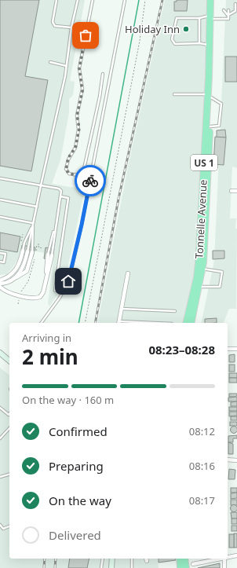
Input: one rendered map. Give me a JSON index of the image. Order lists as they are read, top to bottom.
{
  "streets": {
    "highway": ["US 1", "Tonnelle Avenue"]
  },
  "places": ["Holiday Inn"],
  "page": {
    "heading": ["2 min", "Arriving in", "08:23–08:28"],
    "bar": "On the way · 160 m",
    "list": [
      ["Confirmed", "08:12"],
      ["Preparing", "08:16"],
      ["On the way", "08:17"],
      "Delivered"
    ]
  }
}
